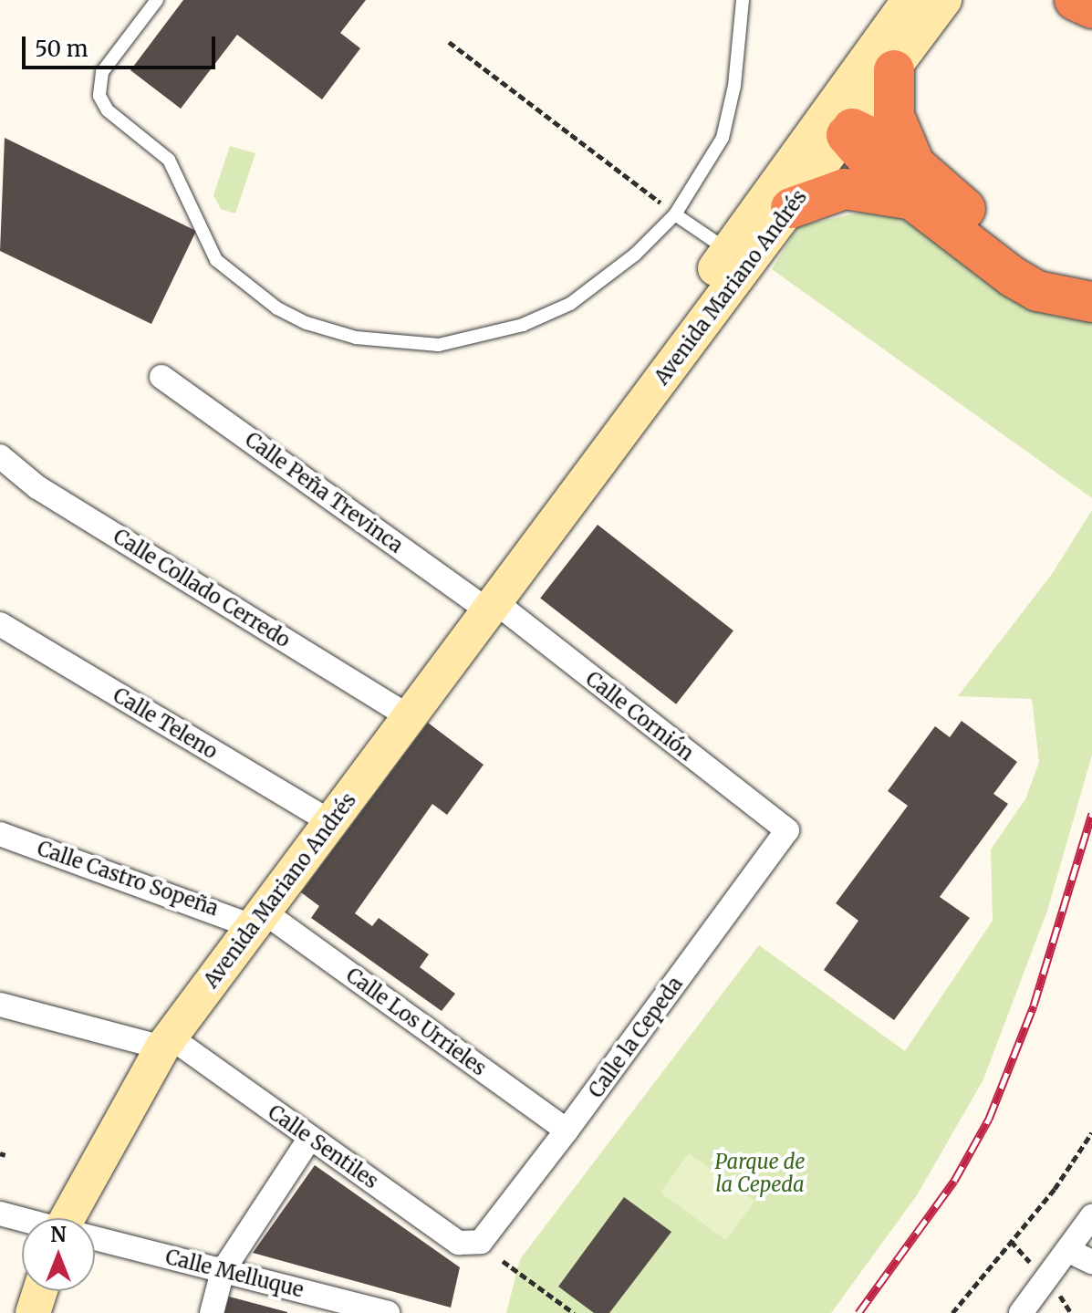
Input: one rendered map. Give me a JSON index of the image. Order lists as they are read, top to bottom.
{
  "streets": {
    "main road": ["Avenida Mariano Andrés"],
    "street": [
      "Calle Peña Trevinca",
      "Calle Collado Cerredo",
      "Calle Cornión",
      "Calle Teleno",
      "Calle Castro Sopeña",
      "Calle Los Urrieles",
      "Calle la Cepeda",
      "Calle Sentiles",
      "Calle Melluque"
    ]
  },
  "crossings": [
    ["Avenida Mariano Andrés", "Calle Peña Trevinca"],
    ["Avenida Mariano Andrés", "Calle Collado Cerredo"],
    ["Avenida Mariano Andrés", "Calle Cornión"],
    ["Avenida Mariano Andrés", "Calle Teleno"],
    ["Avenida Mariano Andrés", "Calle Castro Sopeña"],
    ["Avenida Mariano Andrés", "Calle Los Urrieles"],
    ["Avenida Mariano Andrés", "Calle Sentiles"],
    ["Calle Peña Trevinca", "Calle Cornión"],
    ["Calle Cornión", "Calle la Cepeda"],
    ["Calle Castro Sopeña", "Calle Los Urrieles"],
    ["Calle Los Urrieles", "Calle la Cepeda"],
    ["Calle la Cepeda", "Calle Sentiles"]
  ],
  "parks": ["Parque de la Cepeda"],
  "scale_bar": "50 m",
  "north": "top"
}
